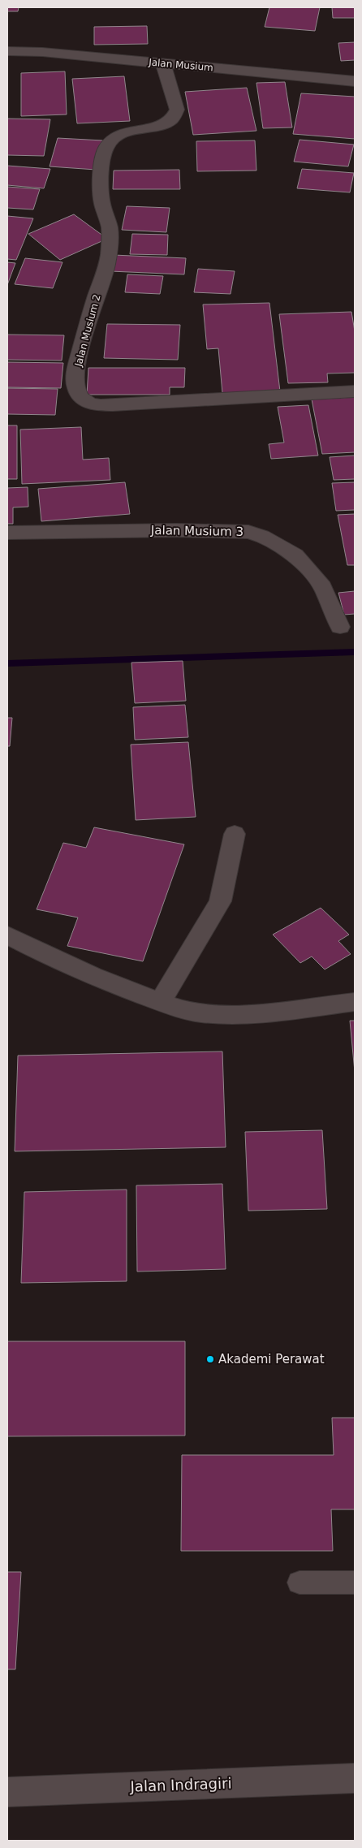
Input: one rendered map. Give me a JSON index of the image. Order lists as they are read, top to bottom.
{
  "streets": {
    "street": [
      "Jalan Musium",
      "Jalan Musium 2",
      "Jalan Musium 3",
      "Jalan Indragiri"
    ]
  },
  "crossings": [
    ["Jalan Musium", "Jalan Musium 2"]
  ],
  "places": ["Akademi Perawat"]
}
